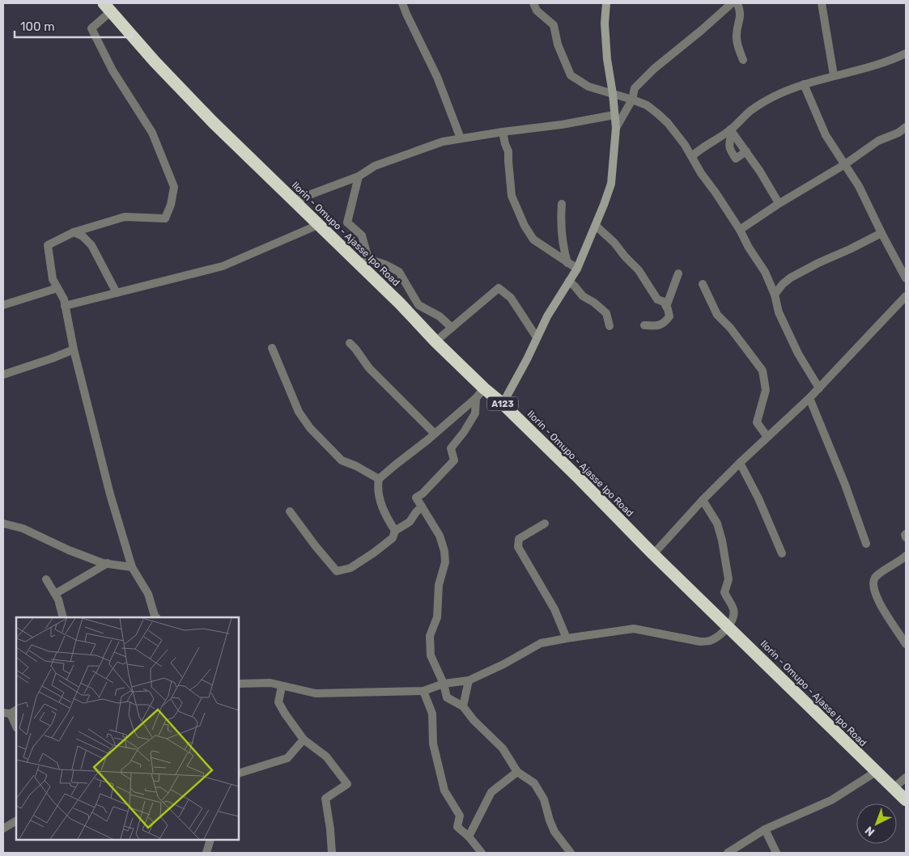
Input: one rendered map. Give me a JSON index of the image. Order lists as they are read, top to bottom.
{
  "streets": {
    "highway": ["Ilorin - Omupo - Ajasse Ipo Road", "A123"]
  },
  "scale_bar": "100 m",
  "north": "bottom left"
}
